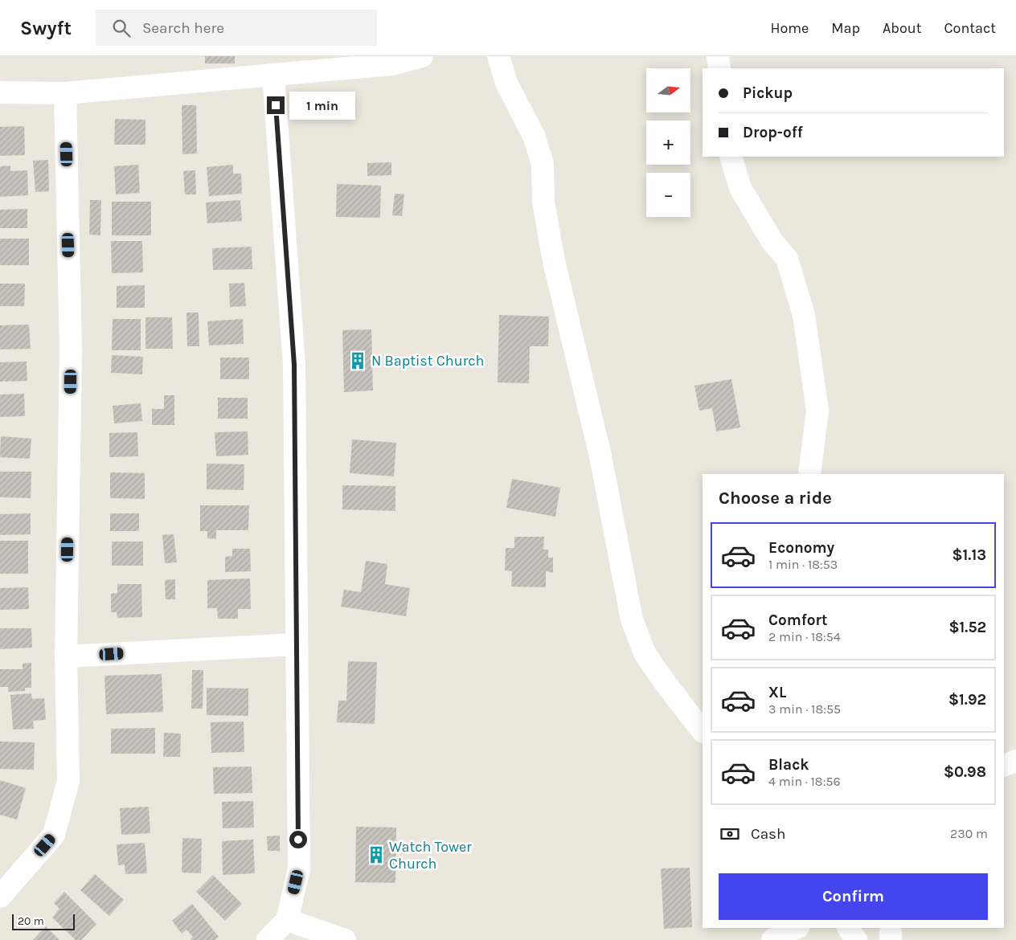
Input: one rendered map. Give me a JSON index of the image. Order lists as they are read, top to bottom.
{
  "places": {
    "building": ["N Baptist Church", "Watch Tower Church"]
  },
  "scale_bar": "20 m",
  "north": "right",
  "page": {
    "header": "Swyft",
    "search": "Search here",
    "nav": [
      "Home",
      "Map",
      "About",
      "Contact"
    ],
    "map_buttons": ["+", "−"],
    "banner": ["Pickup", "Drop-off"],
    "bubble": "1 min",
    "heading": "Choose a ride",
    "list": [
      {
        "name": "Economy",
        "note": "1 min · 18:53",
        "value": "$1.13"
      },
      {
        "name": "Comfort",
        "note": "2 min · 18:54",
        "value": "$1.52"
      },
      {
        "name": "XL",
        "note": "3 min · 18:55",
        "value": "$1.92"
      },
      {
        "name": "Black",
        "note": "4 min · 18:56",
        "value": "$0.98"
      }
    ],
    "pay": ["Cash", "230 m"],
    "buttons": "Confirm",
    "scale": "20 m"
  }
}
